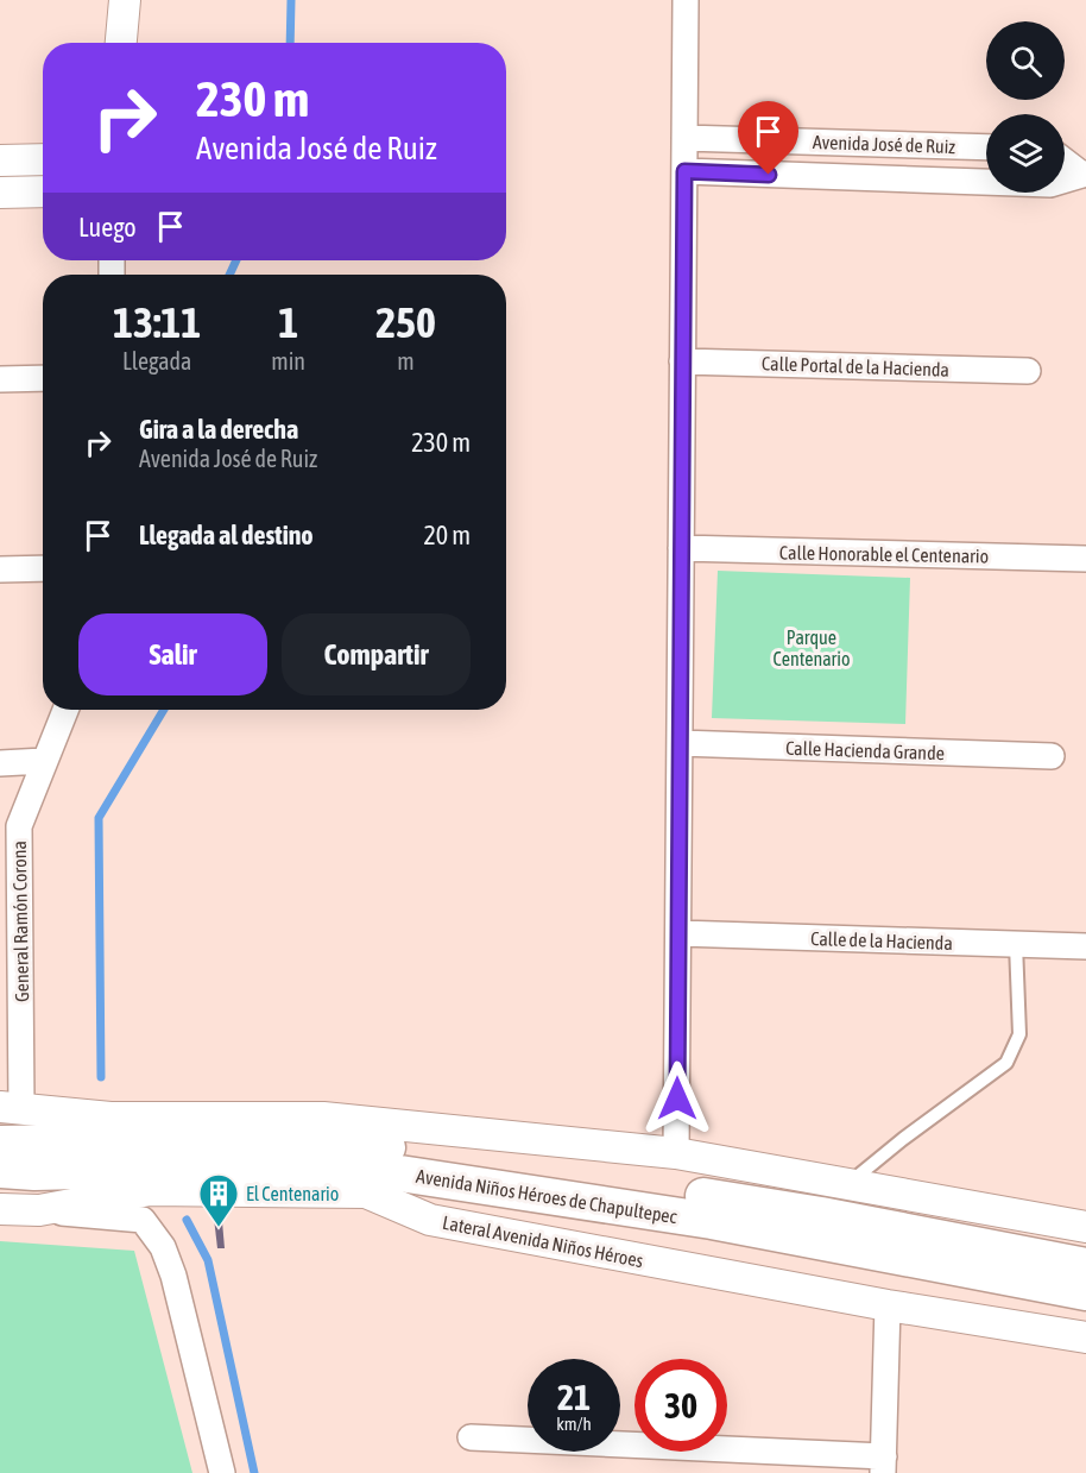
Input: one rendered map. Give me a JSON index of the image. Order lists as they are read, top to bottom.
{
  "streets": {
    "main road": ["Avenida Niños Héroes de Chapultepec"],
    "street": [
      "Avenida José de Ruiz",
      "Calle Portal de la Hacienda",
      "Calle Honorable el Centenario",
      "Calle Hacienda Grande",
      "General Ramón Corona",
      "Calle de la Hacienda",
      "Lateral Avenida Niños Héroes"
    ]
  },
  "parks": ["Parque Centenario"],
  "places": {
    "building": ["El Centenario"]
  },
  "page": {
    "turn": ["230 m", "Avenida José de Ruiz"],
    "then": "Luego",
    "eta": [
      "13:11",
      "Llegada",
      "1",
      "min",
      "250",
      "m"
    ],
    "list": [
      {
        "name": "Gira a la derecha",
        "note": "Avenida José de Ruiz",
        "value": "230 m"
      },
      {
        "name": "Llegada al destino",
        "value": "20 m"
      }
    ],
    "buttons": ["Salir", "Compartir"],
    "speed": "21 km/h",
    "limit": "30"
  }
}
